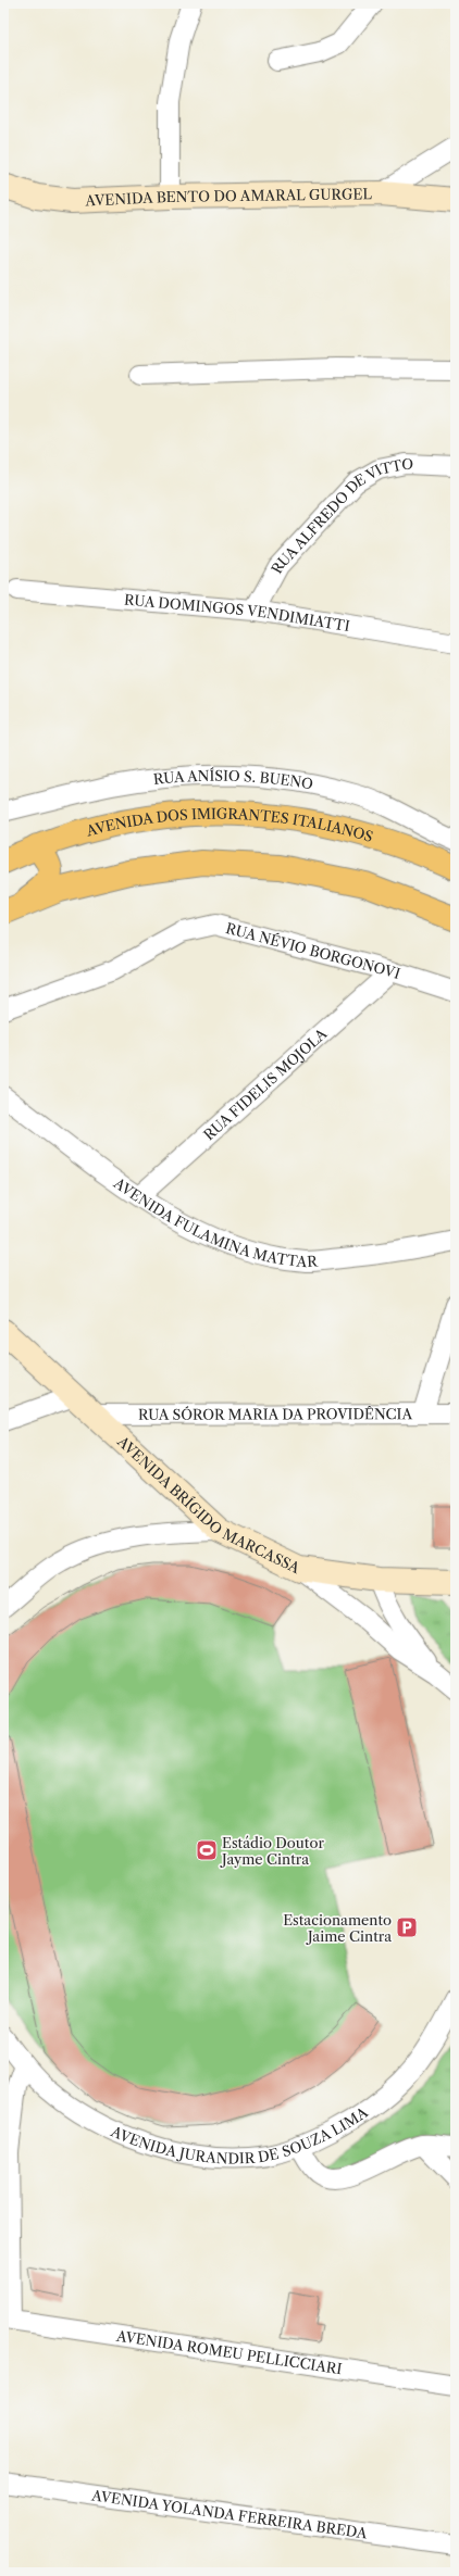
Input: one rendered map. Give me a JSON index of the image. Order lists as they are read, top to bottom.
{
  "streets": {
    "main road": ["AVENIDA DOS IMIGRANTES ITALIANOS"],
    "street": [
      "AVENIDA BENTO DO AMARAL GURGEL",
      "RUA ALFREDO DE VITTO",
      "RUA DOMINGOS VENDIMIATTI",
      "RUA ANÍSIO S. BUENO",
      "RUA NÉVIO BORGONOVI",
      "RUA FIDELIS MOJOLA",
      "AVENIDA FULAMINA MATTAR",
      "RUA SÓROR MARIA DA PROVIDÊNCIA",
      "AVENIDA BRÍGIDO MARCASSA",
      "AVENIDA JURANDIR DE SOUZA LIMA",
      "AVENIDA ROMEU PELLICCIARI",
      "AVENIDA YOLANDA FERREIRA BREDA"
    ]
  },
  "crossings": [
    ["RUA ALFREDO DE VITTO", "RUA DOMINGOS VENDIMIATTI"],
    ["RUA NÉVIO BORGONOVI", "RUA FIDELIS MOJOLA"],
    ["RUA FIDELIS MOJOLA", "AVENIDA FULAMINA MATTAR"],
    ["RUA SÓROR MARIA DA PROVIDÊNCIA", "AVENIDA BRÍGIDO MARCASSA"]
  ],
  "places": {
    "sports": ["Estádio Doutor Jayme Cintra"],
    "parking": ["Estacionamento Jaime Cintra"]
  }
}
